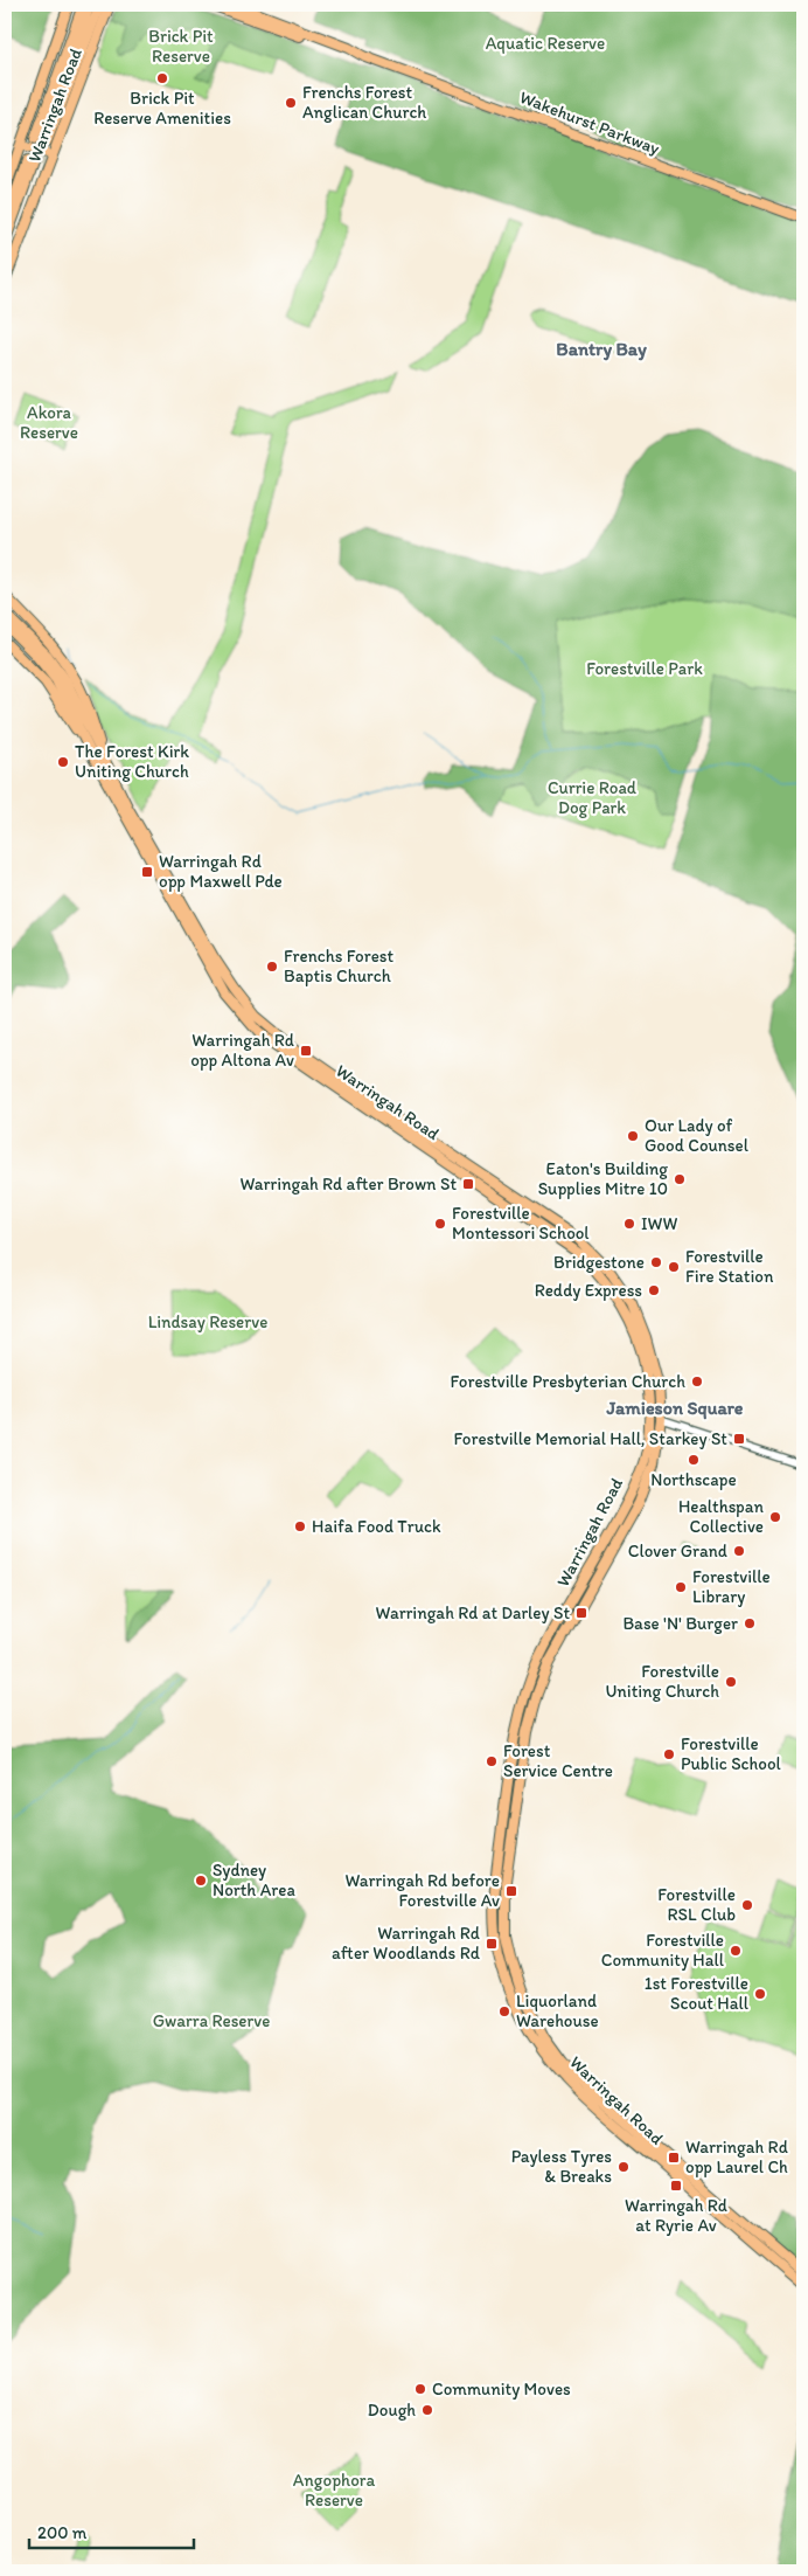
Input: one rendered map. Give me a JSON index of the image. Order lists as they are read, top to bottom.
{
  "streets": {
    "main road": ["Warringah Road", "Wakehurst Parkway"]
  },
  "districts": ["Bantry Bay", "Jamieson Square"],
  "parks": [
    "Brick Pit Reserve",
    "Aquatic Reserve",
    "Akora Reserve",
    "Forestville Park",
    "Currie Road Dog Park",
    "Lindsay Reserve",
    "Gwarra Reserve",
    "Angophora Reserve"
  ],
  "places": {
    "other": [
      "Brick Pit Reserve Amenities",
      "Frenchs Forest Anglican Church",
      "The Forest Kirk Uniting Church",
      "Frenchs Forest Baptis Church",
      "Our Lady of Good Counsel",
      "Eaton's Building Supplies Mitre 10",
      "Forestville Montessori School",
      "IWW",
      "Bridgestone",
      "Forestville Fire Station",
      "Reddy Express",
      "Forestville Presbyterian Church",
      "Northscape",
      "Healthspan Collective",
      "Haifa Food Truck",
      "Clover Grand",
      "Forestville Library",
      "Base 'N' Burger",
      "Forestville Uniting Church",
      "Forestville Public School",
      "Forest Service Centre",
      "Sydney North Area",
      "Forestville RSL Club",
      "Forestville Community Hall",
      "1st Forestville Scout Hall",
      "Liquorland Warehouse",
      "Payless Tyres & Breaks",
      "Community Moves",
      "Dough"
    ],
    "transit": [
      "Warringah Rd opp Maxwell Pde",
      "Warringah Rd opp Altona Av",
      "Warringah Rd after Brown St",
      "Forestville Memorial Hall, Starkey St",
      "Warringah Rd at Darley St",
      "Warringah Rd before Forestville Av",
      "Warringah Rd after Woodlands Rd",
      "Warringah Rd opp Laurel Ch",
      "Warringah Rd at Ryrie Av"
    ]
  },
  "scale_bar": "200 m"
}
